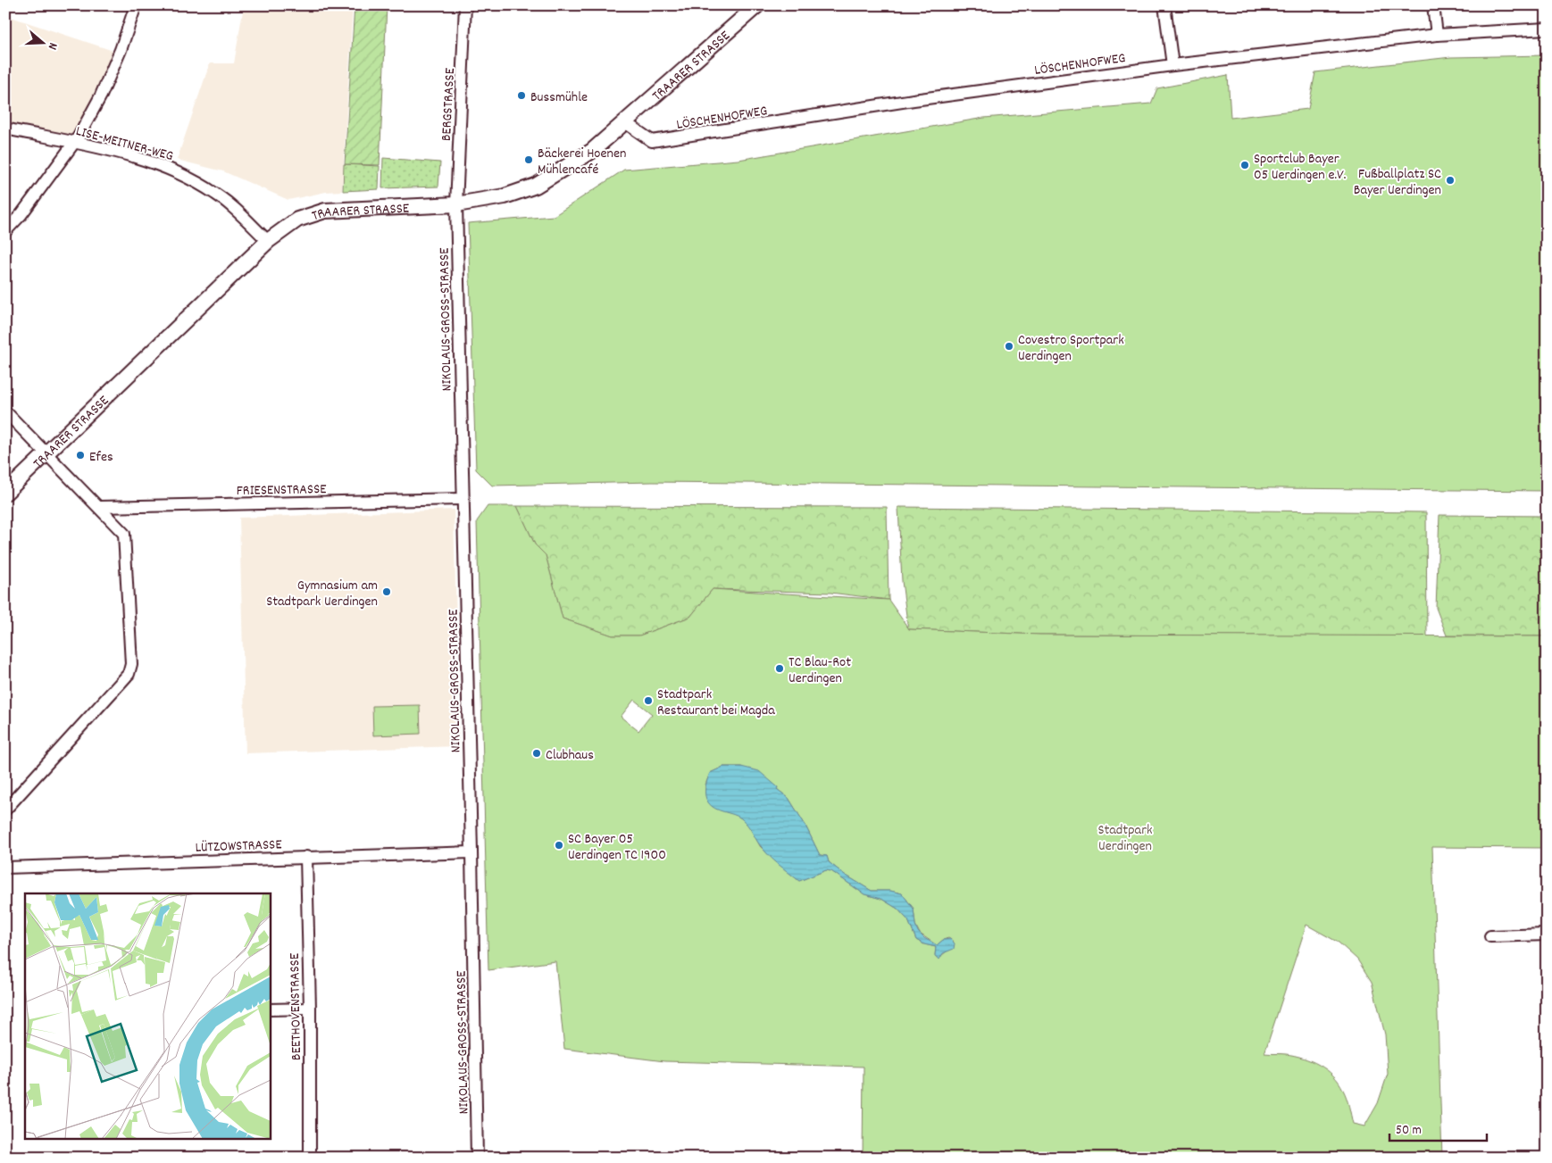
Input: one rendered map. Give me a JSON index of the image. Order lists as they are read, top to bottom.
{
  "streets": {
    "street": [
      "LÖSCHENHOFWEG",
      "TRAARER STRASSE",
      "BERGSTRASSE",
      "LISE-MEITNER-WEG",
      "NIKOLAUS-GROSS-STRASSE",
      "FRIESENSTRASSE",
      "LÜTZOWSTRASSE",
      "BEETHOVENSTRASSE"
    ]
  },
  "crossings": [
    ["LÖSCHENHOFWEG", "TRAARER STRASSE"],
    ["TRAARER STRASSE", "BERGSTRASSE"],
    ["TRAARER STRASSE", "LISE-MEITNER-WEG"],
    ["TRAARER STRASSE", "NIKOLAUS-GROSS-STRASSE"],
    ["BERGSTRASSE", "NIKOLAUS-GROSS-STRASSE"],
    ["NIKOLAUS-GROSS-STRASSE", "FRIESENSTRASSE"],
    ["NIKOLAUS-GROSS-STRASSE", "LÜTZOWSTRASSE"],
    ["LÜTZOWSTRASSE", "BEETHOVENSTRASSE"]
  ],
  "parks": ["Stadtpark Uerdingen"],
  "places": [
    "Bussmühle",
    "Bäckerei Hoenen Mühlencafé",
    "Sportclub Bayer 05 Uerdingen e.V.",
    "Fußballplatz SC Bayer Uerdingen",
    "Covestro Sportpark Uerdingen",
    "Efes",
    "Gymnasium am Stadtpark Uerdingen",
    "TC Blau-Rot Uerdingen",
    "Stadtpark Restaurant bei Magda",
    "Clubhaus",
    "SC Bayer 05 Uerdingen TC 1900"
  ],
  "scale_bar": "50 m",
  "north": "right"
}
